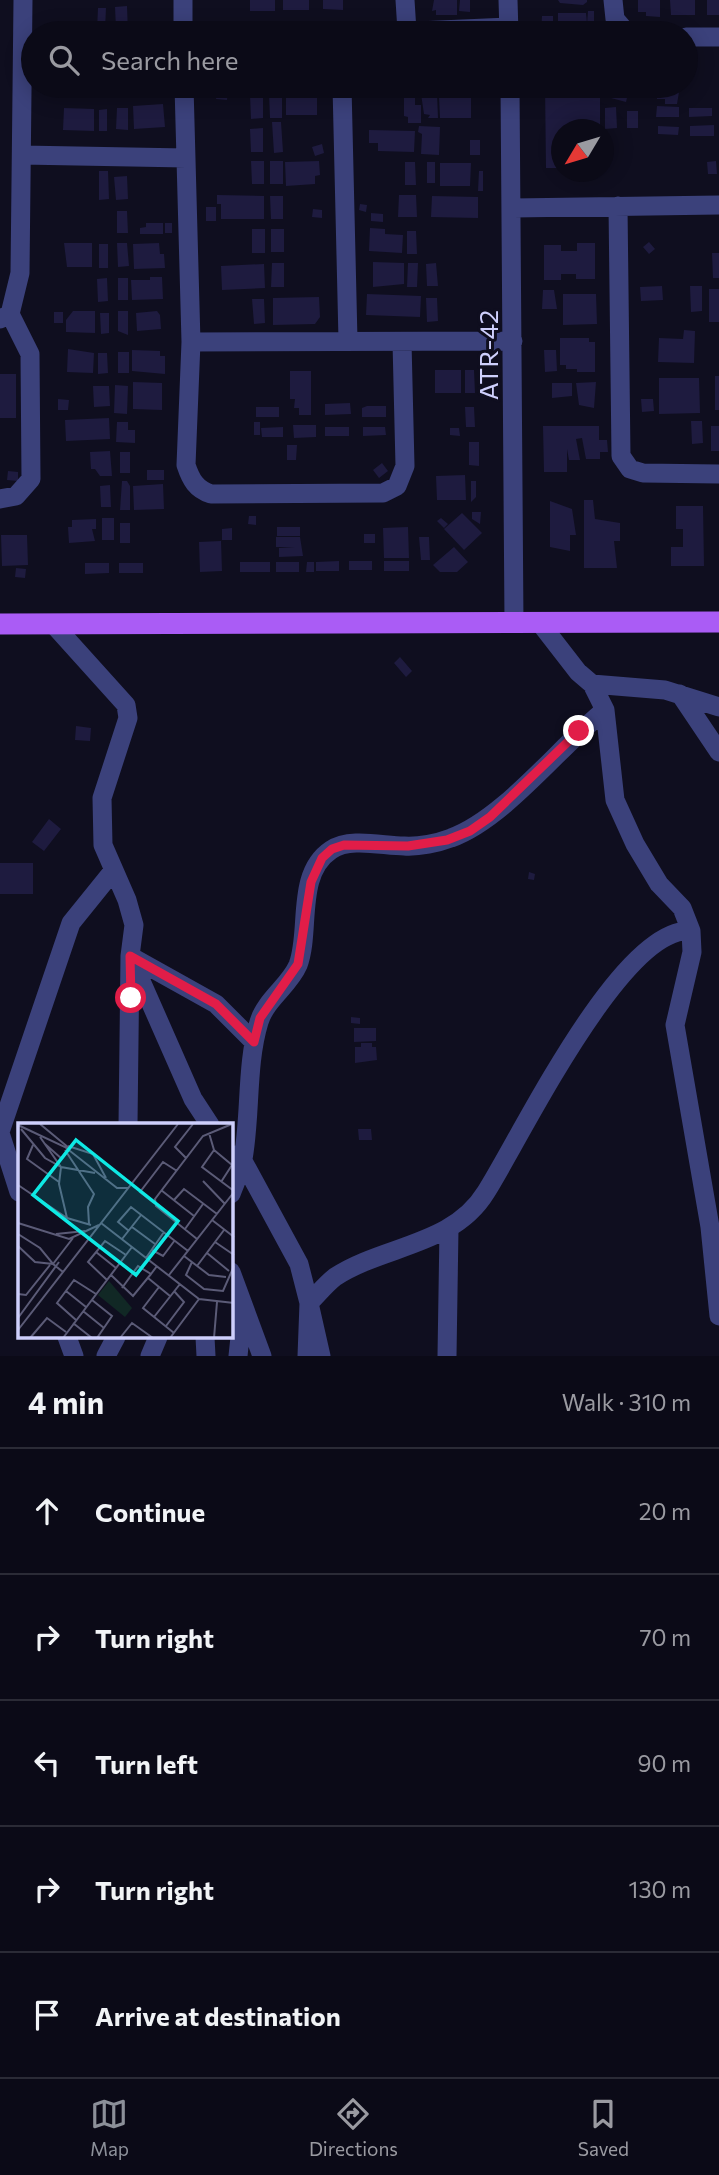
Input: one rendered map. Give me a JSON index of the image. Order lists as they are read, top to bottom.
{
  "streets": {
    "street": ["ATR-42"]
  },
  "north": "bottom left",
  "page": {
    "search": "Search here",
    "heading": ["4 min", "Walk · 310 m"],
    "list": [
      ["Continue", "20 m"],
      ["Turn right", "70 m"],
      ["Turn left", "90 m"],
      ["Turn right", "130 m"],
      "Arrive at destination"
    ],
    "nav": ["Map", "Directions", "Saved"]
  }
}
